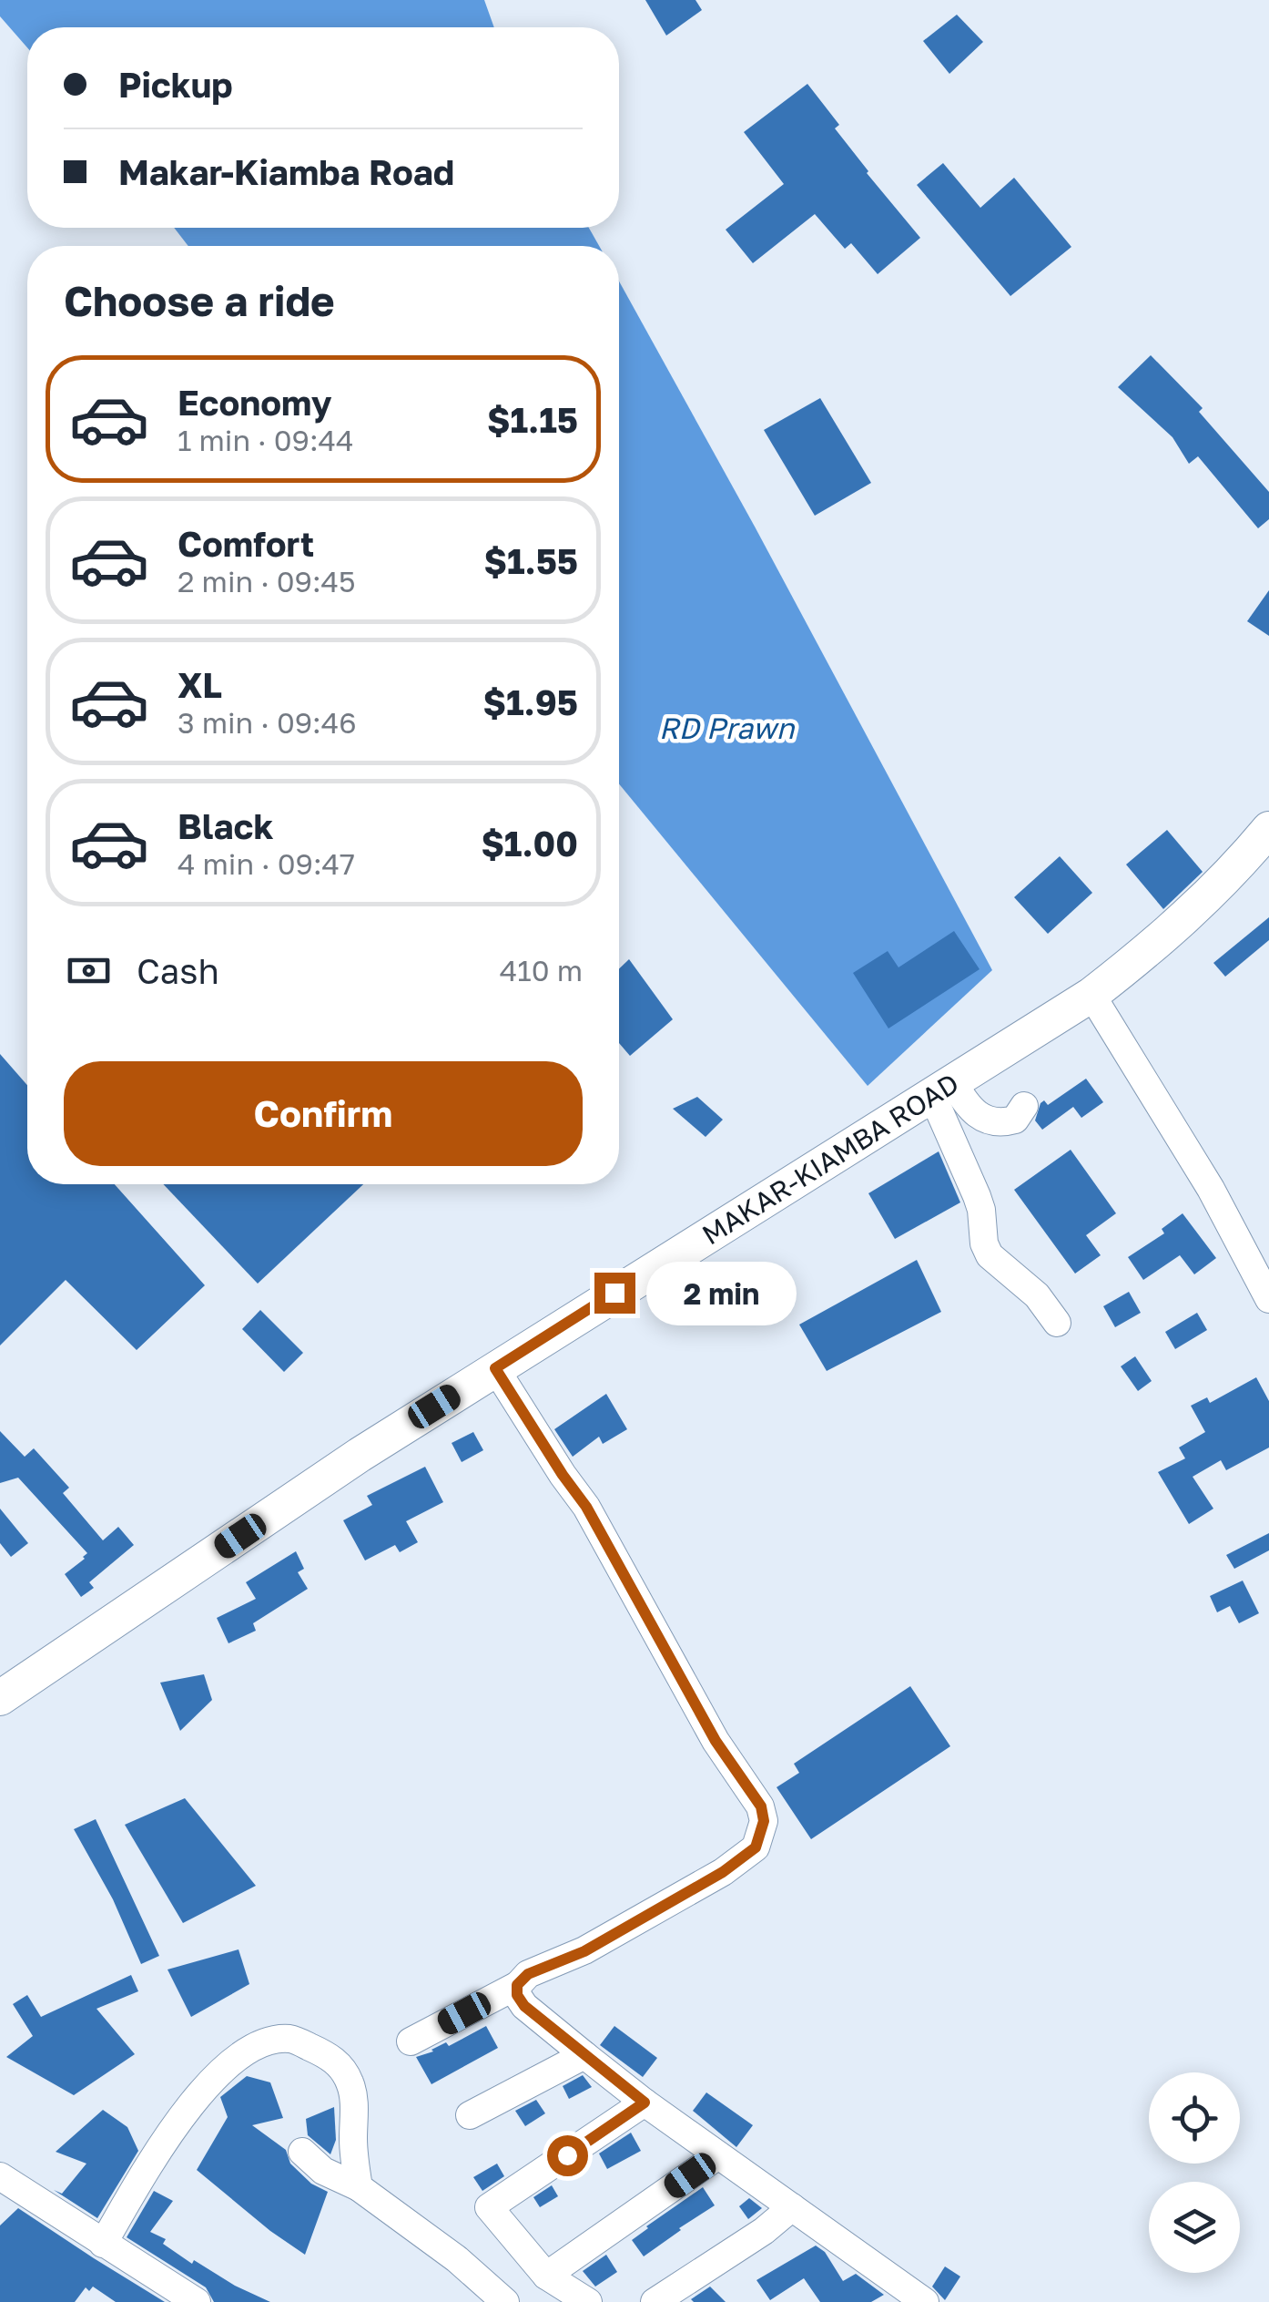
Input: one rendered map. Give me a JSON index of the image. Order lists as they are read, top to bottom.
{
  "streets": {
    "main road": ["MAKAR-KIAMBA ROAD"]
  },
  "water": ["RD Prawn"],
  "page": {
    "banner": ["Pickup", "Makar-Kiamba Road"],
    "heading": "Choose a ride",
    "list": [
      {
        "name": "Economy",
        "note": "1 min · 09:44",
        "value": "$1.15"
      },
      {
        "name": "Comfort",
        "note": "2 min · 09:45",
        "value": "$1.55"
      },
      {
        "name": "XL",
        "note": "3 min · 09:46",
        "value": "$1.95"
      },
      {
        "name": "Black",
        "note": "4 min · 09:47",
        "value": "$1.00"
      }
    ],
    "pay": ["Cash", "410 m"],
    "buttons": "Confirm",
    "bubble": "2 min"
  }
}
